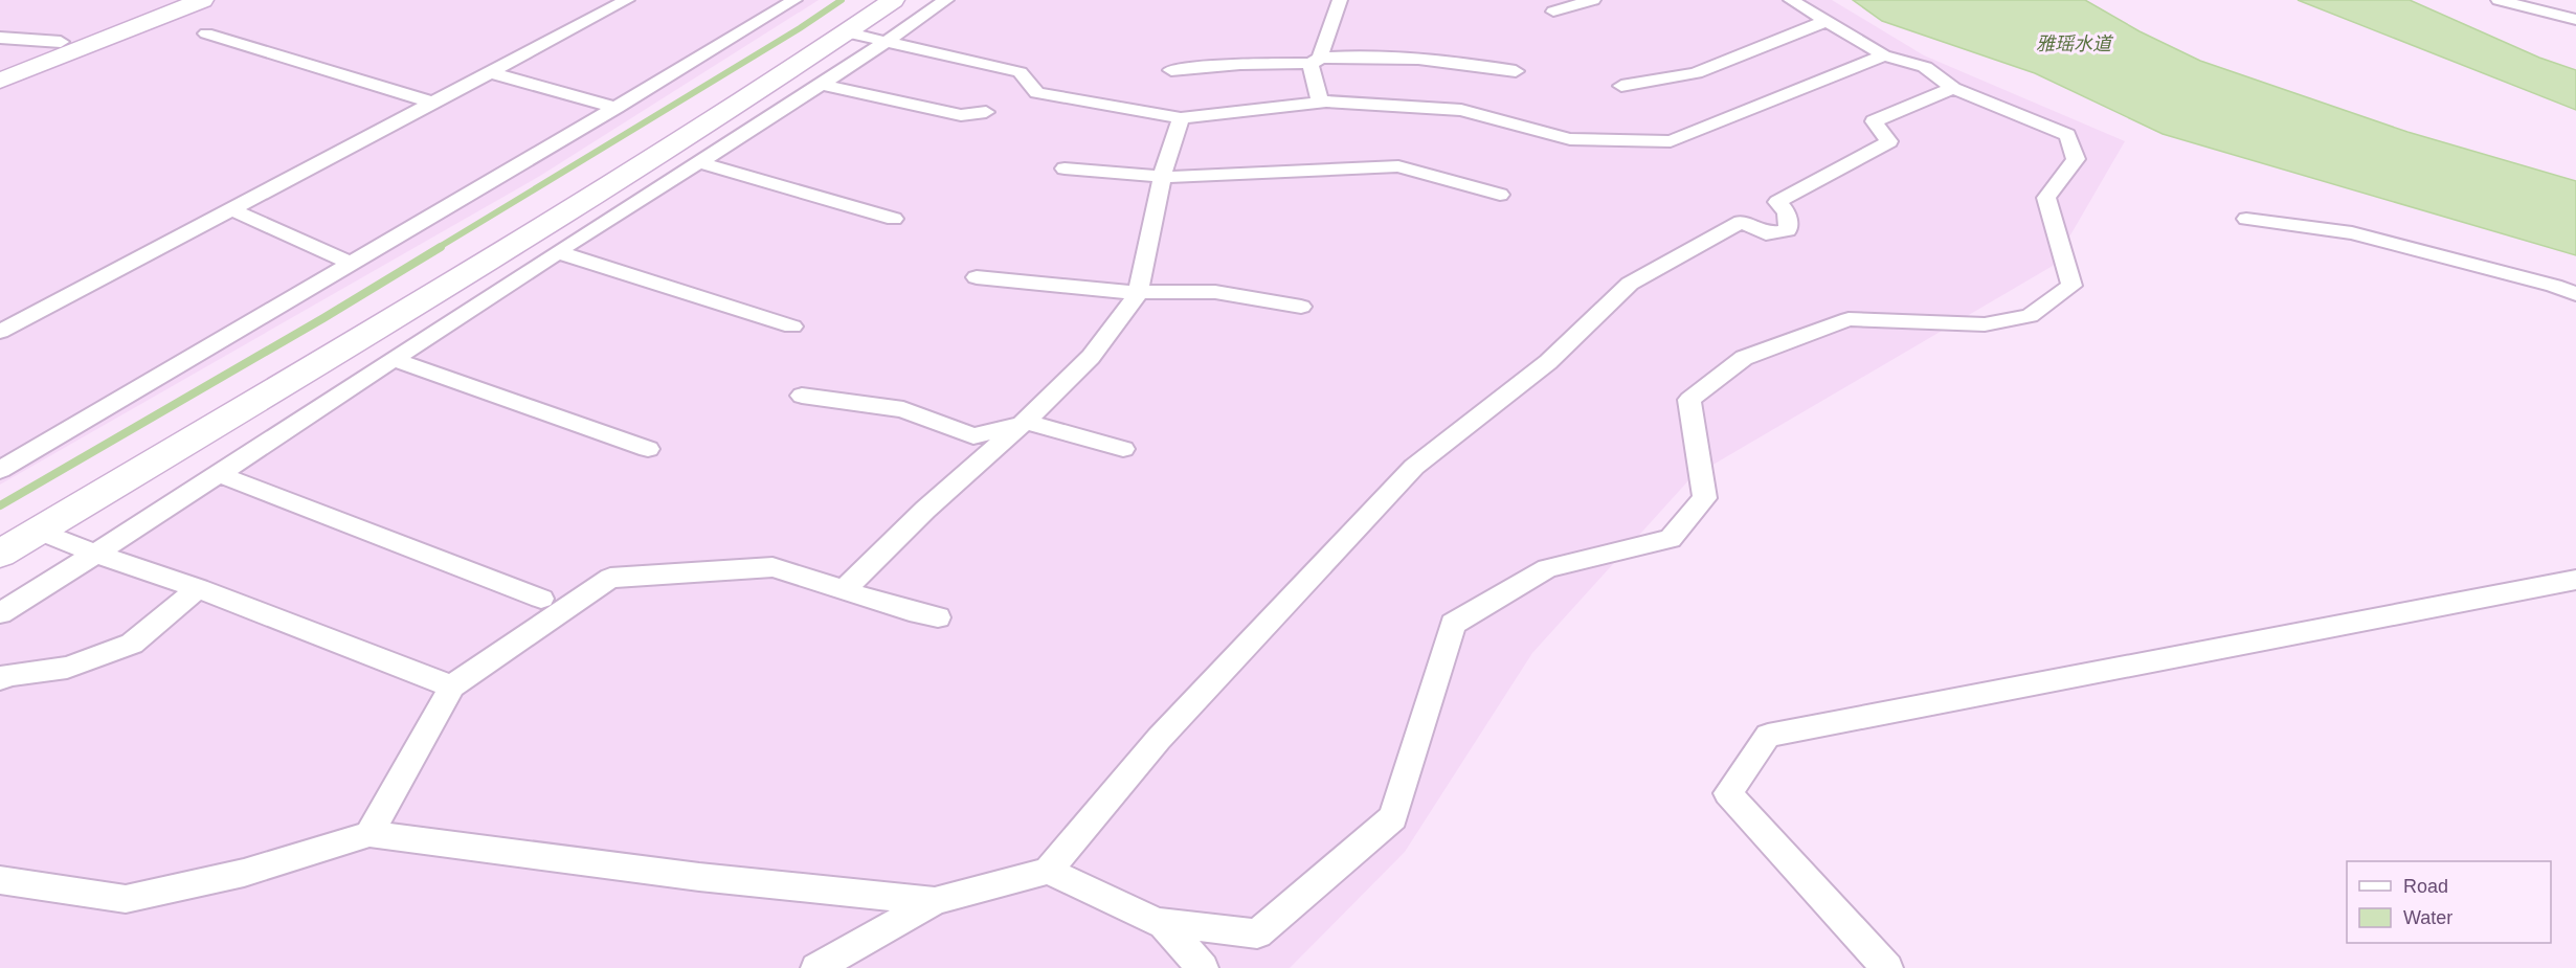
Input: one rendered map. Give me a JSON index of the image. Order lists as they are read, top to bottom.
{
  "water": ["雅瑶水道"],
  "legend": ["Road", "Water"]
}
